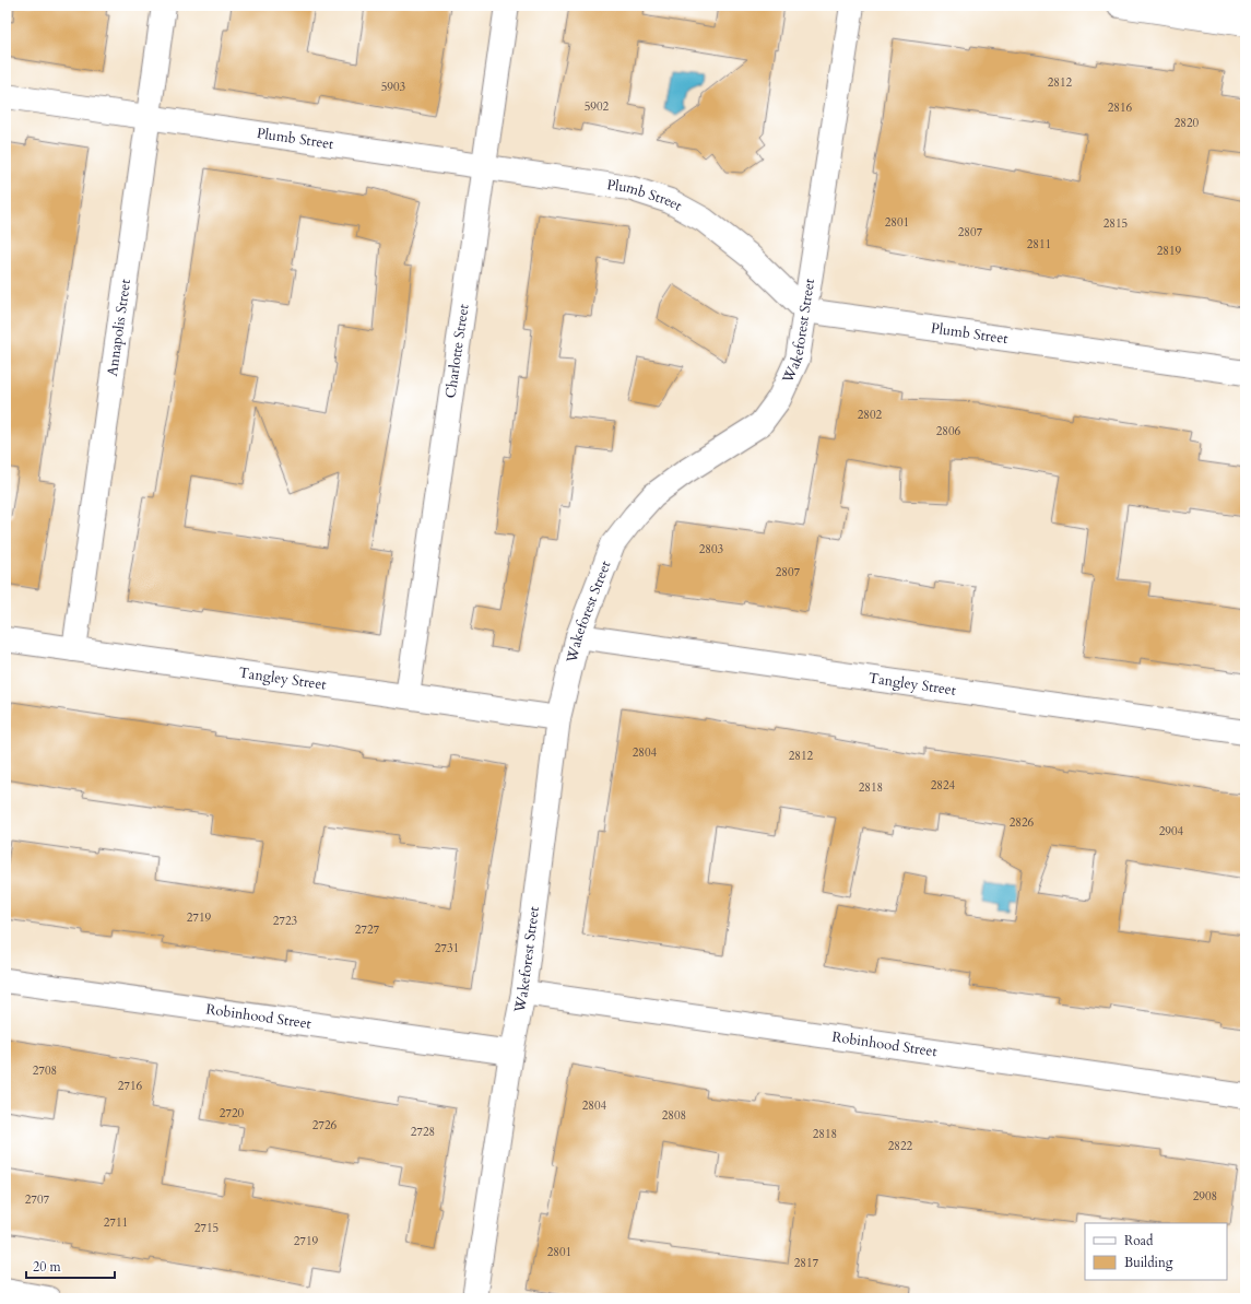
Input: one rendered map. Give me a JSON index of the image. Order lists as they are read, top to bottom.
{
  "streets": {
    "street": [
      "Plumb Street",
      "Annapolis Street",
      "Wakeforest Street",
      "Charlotte Street",
      "Tangley Street",
      "Robinhood Street"
    ]
  },
  "crossings": [
    ["Plumb Street", "Annapolis Street"],
    ["Plumb Street", "Wakeforest Street"],
    ["Plumb Street", "Charlotte Street"],
    ["Annapolis Street", "Tangley Street"],
    ["Wakeforest Street", "Tangley Street"],
    ["Wakeforest Street", "Robinhood Street"],
    ["Charlotte Street", "Tangley Street"]
  ],
  "house_numbers": [
    "2812",
    "5903",
    "5902",
    "2816",
    "2820",
    "2801",
    "2815",
    "2807",
    "2811",
    "2819",
    "2802",
    "2806",
    "2803",
    "2807",
    "2804",
    "2812",
    "2824",
    "2818",
    "2826",
    "2904",
    "2719",
    "2723",
    "2727",
    "2731",
    "2708",
    "2716",
    "2804",
    "2720",
    "2808",
    "2726",
    "2728",
    "2818",
    "2822",
    "2908",
    "2707",
    "2711",
    "2715",
    "2719",
    "2801",
    "2817"
  ],
  "legend": ["Road", "Building"],
  "scale_bar": "20 m"
}
